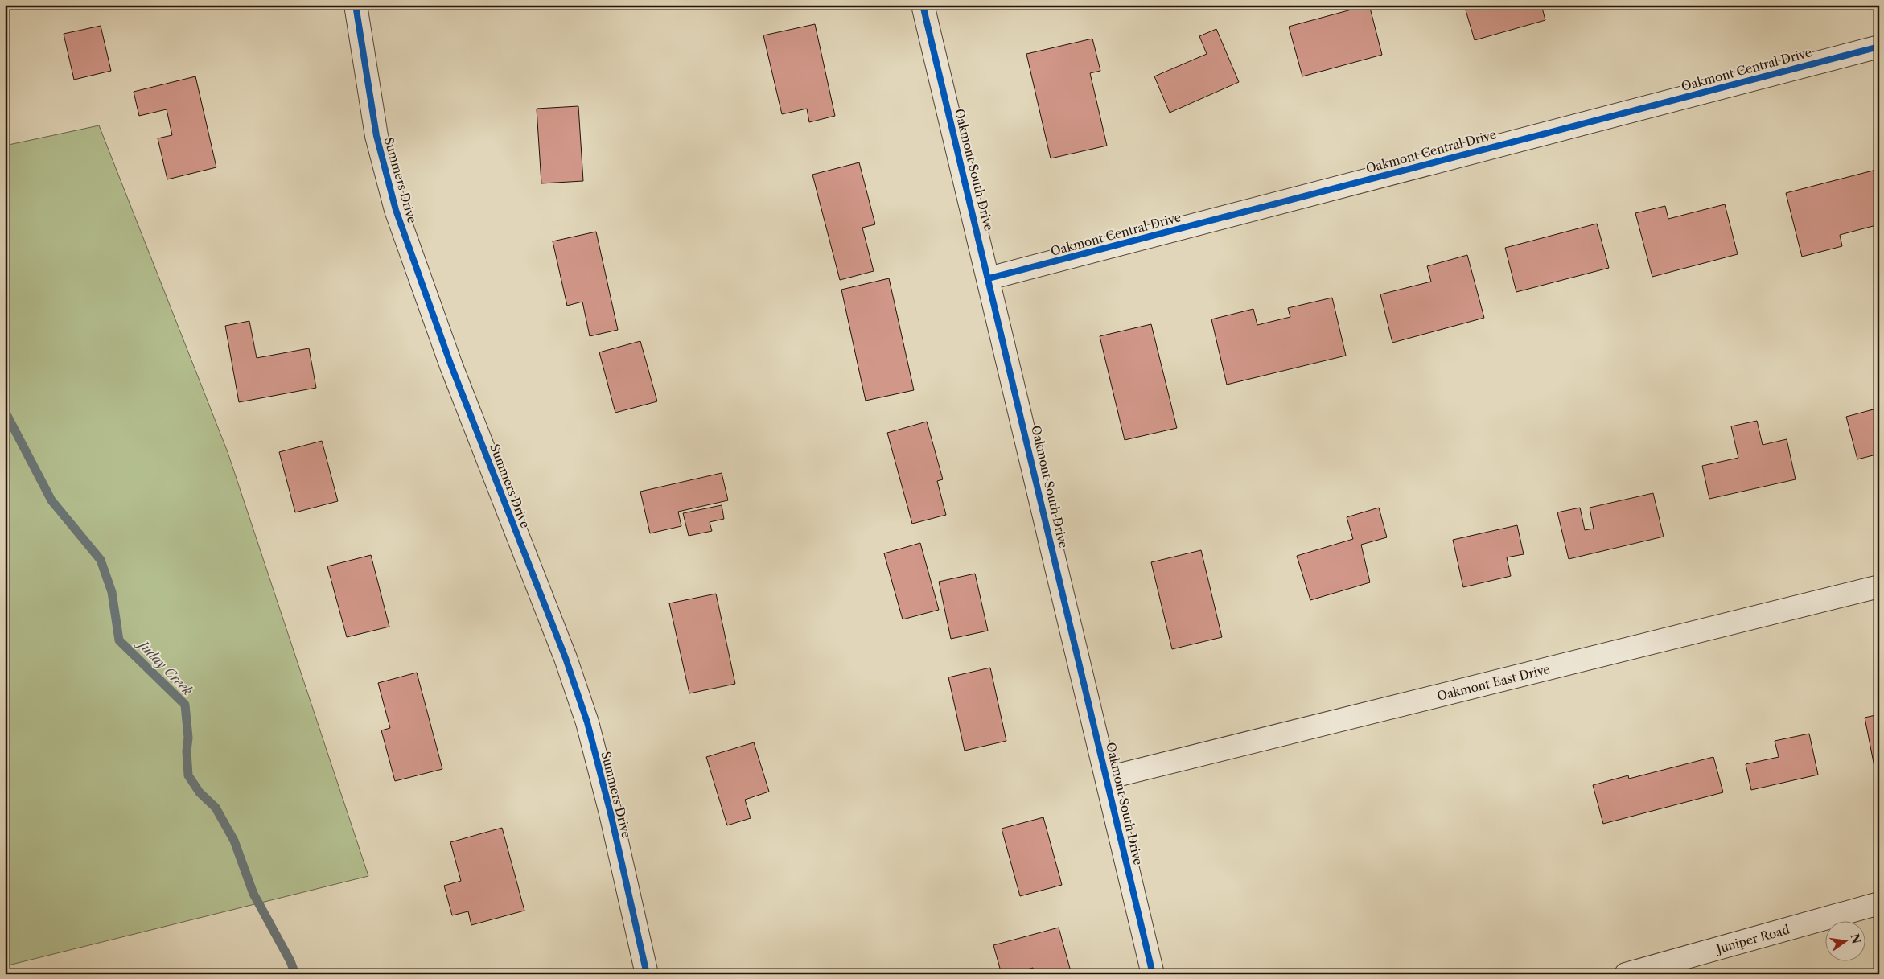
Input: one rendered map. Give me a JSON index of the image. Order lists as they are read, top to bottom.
{
  "streets": {
    "street": [
      "Oakmont Central Drive",
      "Oakmont South Drive",
      "Summers Drive",
      "Oakmont East Drive",
      "Juniper Road"
    ]
  },
  "crossings": [
    ["Oakmont Central Drive", "Oakmont South Drive"],
    ["Oakmont South Drive", "Oakmont East Drive"]
  ],
  "water": ["Juday Creek"],
  "north": "right"
}
